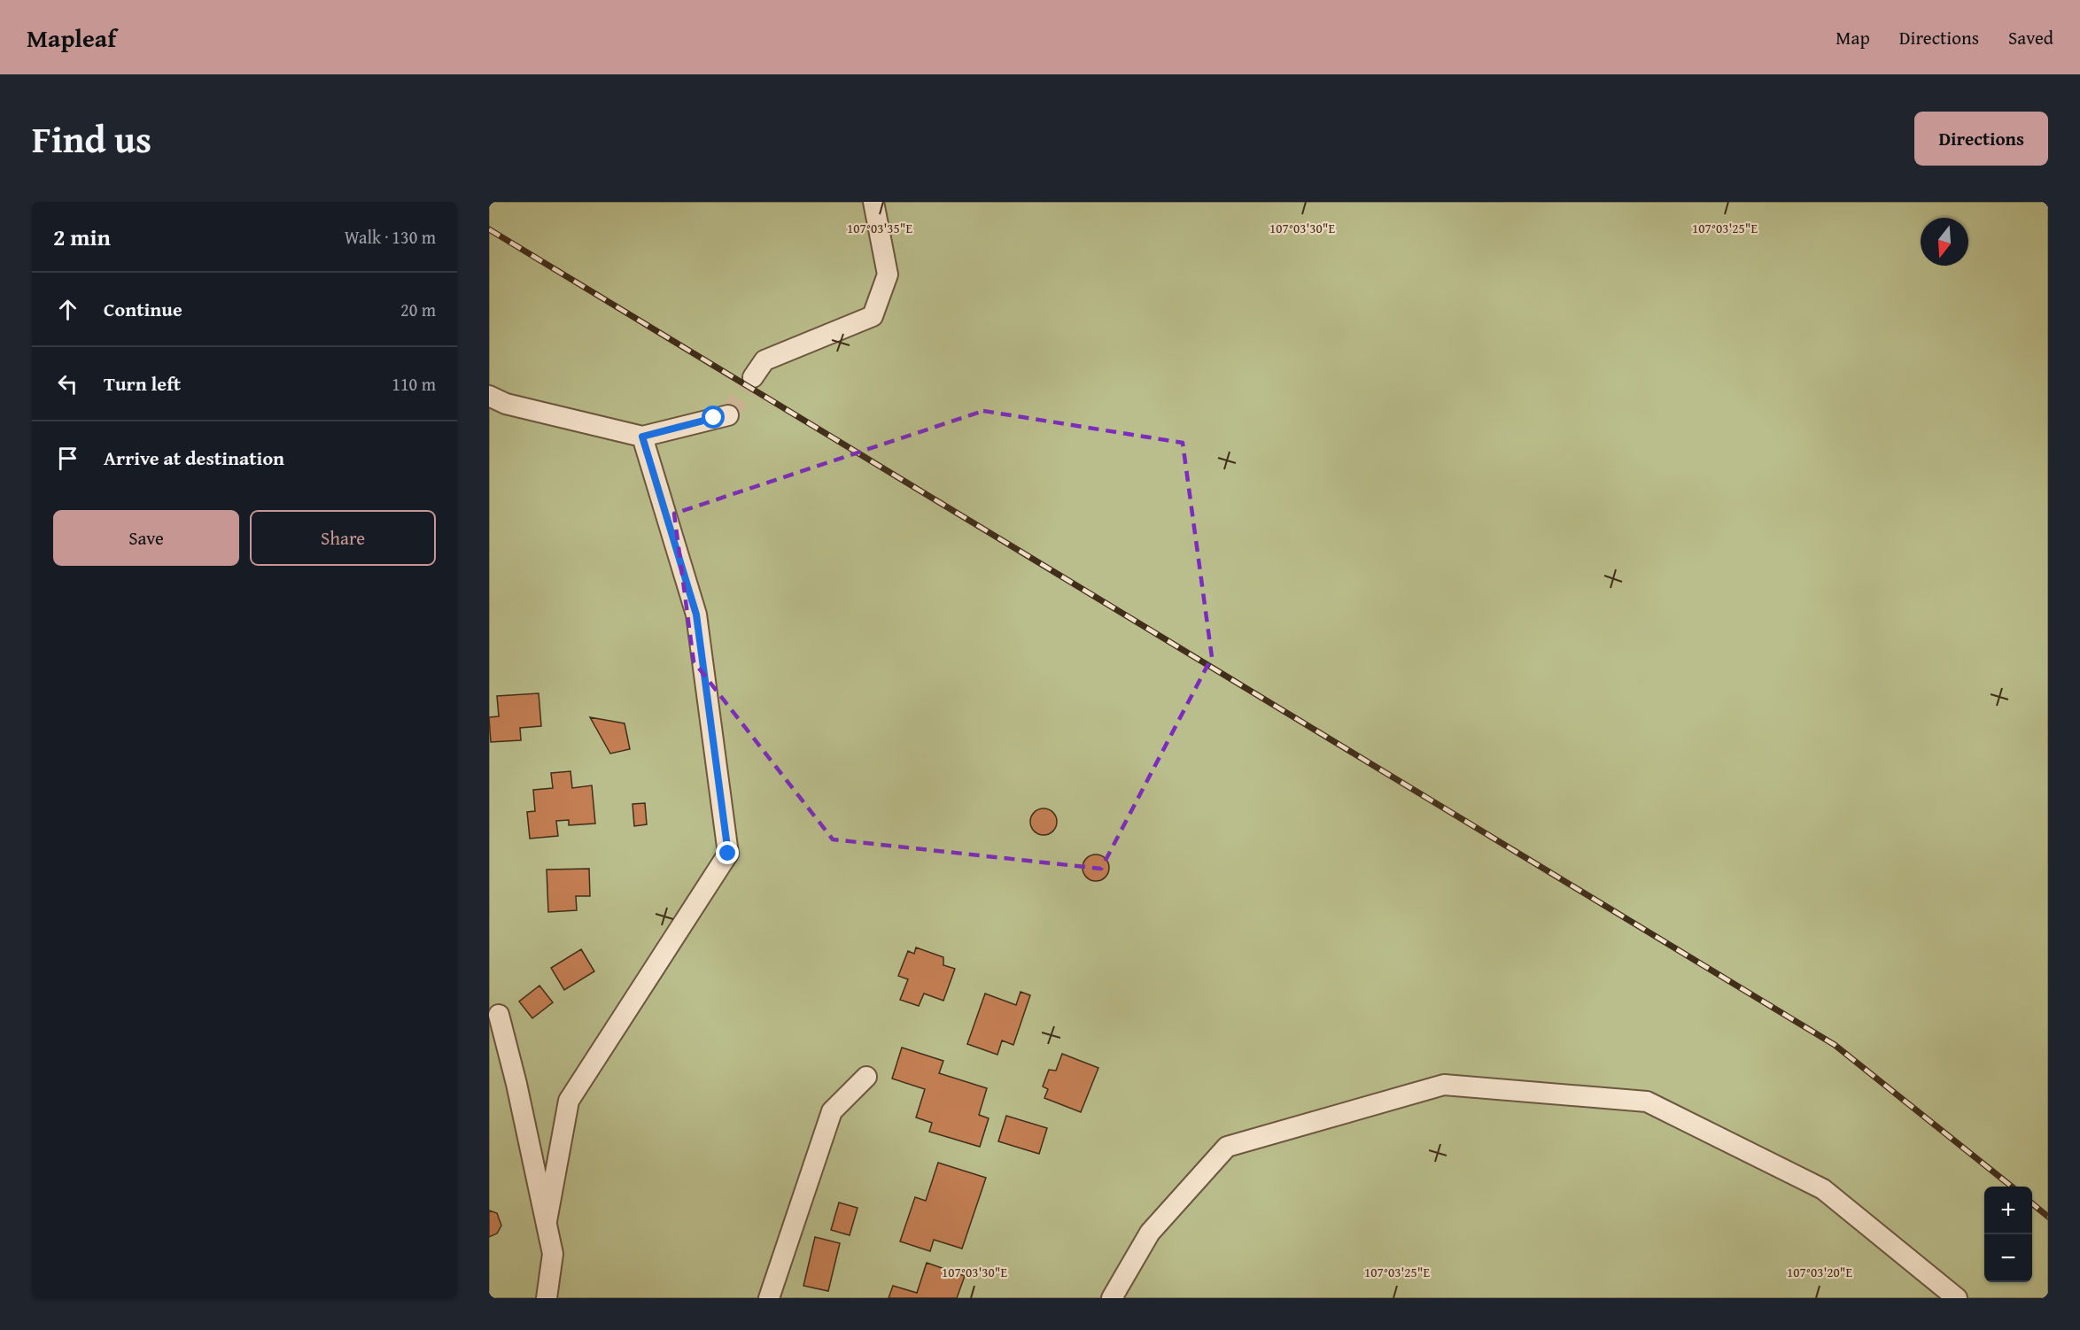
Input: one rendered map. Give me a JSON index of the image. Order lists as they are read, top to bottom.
{
  "north": "bottom",
  "page": {
    "header": "Mapleaf",
    "nav": ["Map", "Directions", "Saved"],
    "title": "Find us",
    "buttons": [
      "Directions",
      ["Save", "Share"]
    ],
    "heading": ["2 min", "Walk · 130 m"],
    "list": [
      ["Continue", "20 m"],
      ["Turn left", "110 m"],
      "Arrive at destination"
    ],
    "map_buttons": ["+", "−"]
  },
  "coordinates": [
    "107°03'35\"E",
    "107°03'30\"E",
    "107°03'25\"E",
    "107°03'20\"E"
  ]
}
